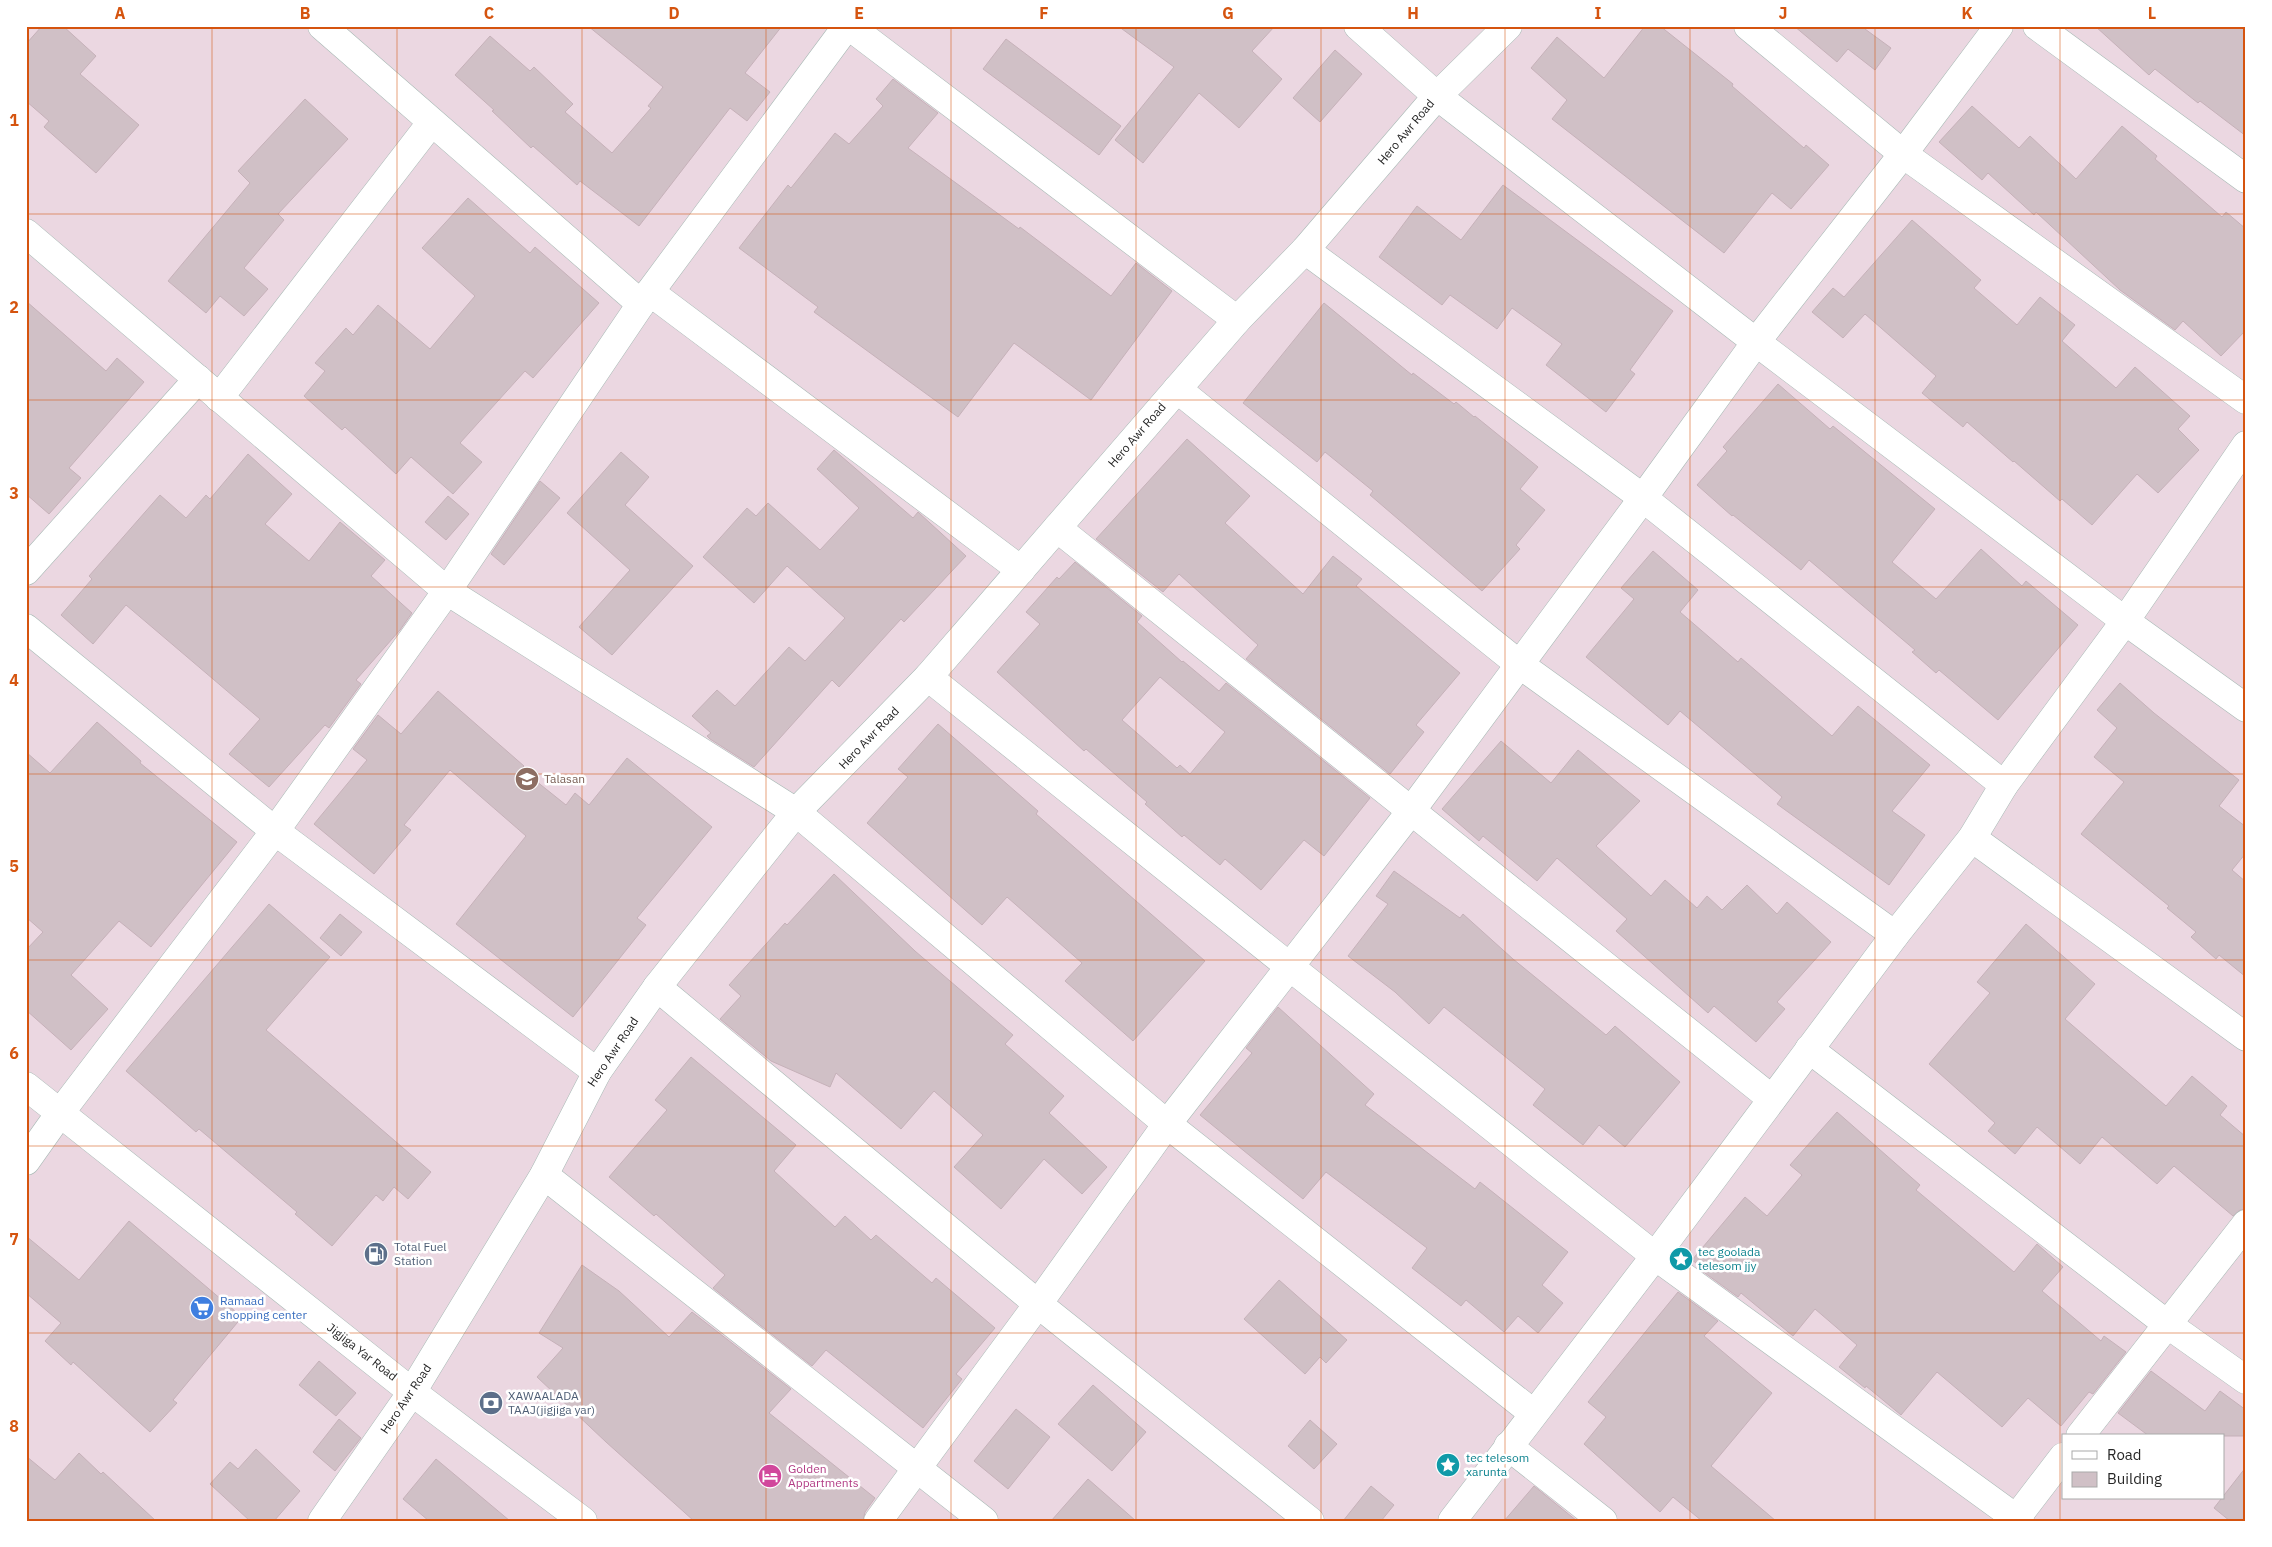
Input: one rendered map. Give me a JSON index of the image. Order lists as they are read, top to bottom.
{
  "streets": {
    "street": ["Hero Awr Road", "Jigjiga Yar Road"]
  },
  "crossings": [
    ["Hero Awr Road", "Jigjiga Yar Road"]
  ],
  "places": {
    "school or university": ["Talasan"],
    "fuel station": ["Total Fuel Station"],
    "place": ["tec goolada telesom jjy", "tec telesom xarunta"],
    "supermarket": ["Ramaad shopping center"],
    "bank": ["XAWAALADA TAAJ(jigjiga yar)"],
    "hotel": ["Golden Appartments"]
  },
  "legend": ["Road", "Building"],
  "grid": {
    "columns": [
      "A",
      "B",
      "C",
      "D",
      "E",
      "F",
      "G",
      "H",
      "I",
      "J",
      "K",
      "L"
    ],
    "rows": [
      "1",
      "2",
      "3",
      "4",
      "5",
      "6",
      "7",
      "8"
    ]
  }
}
